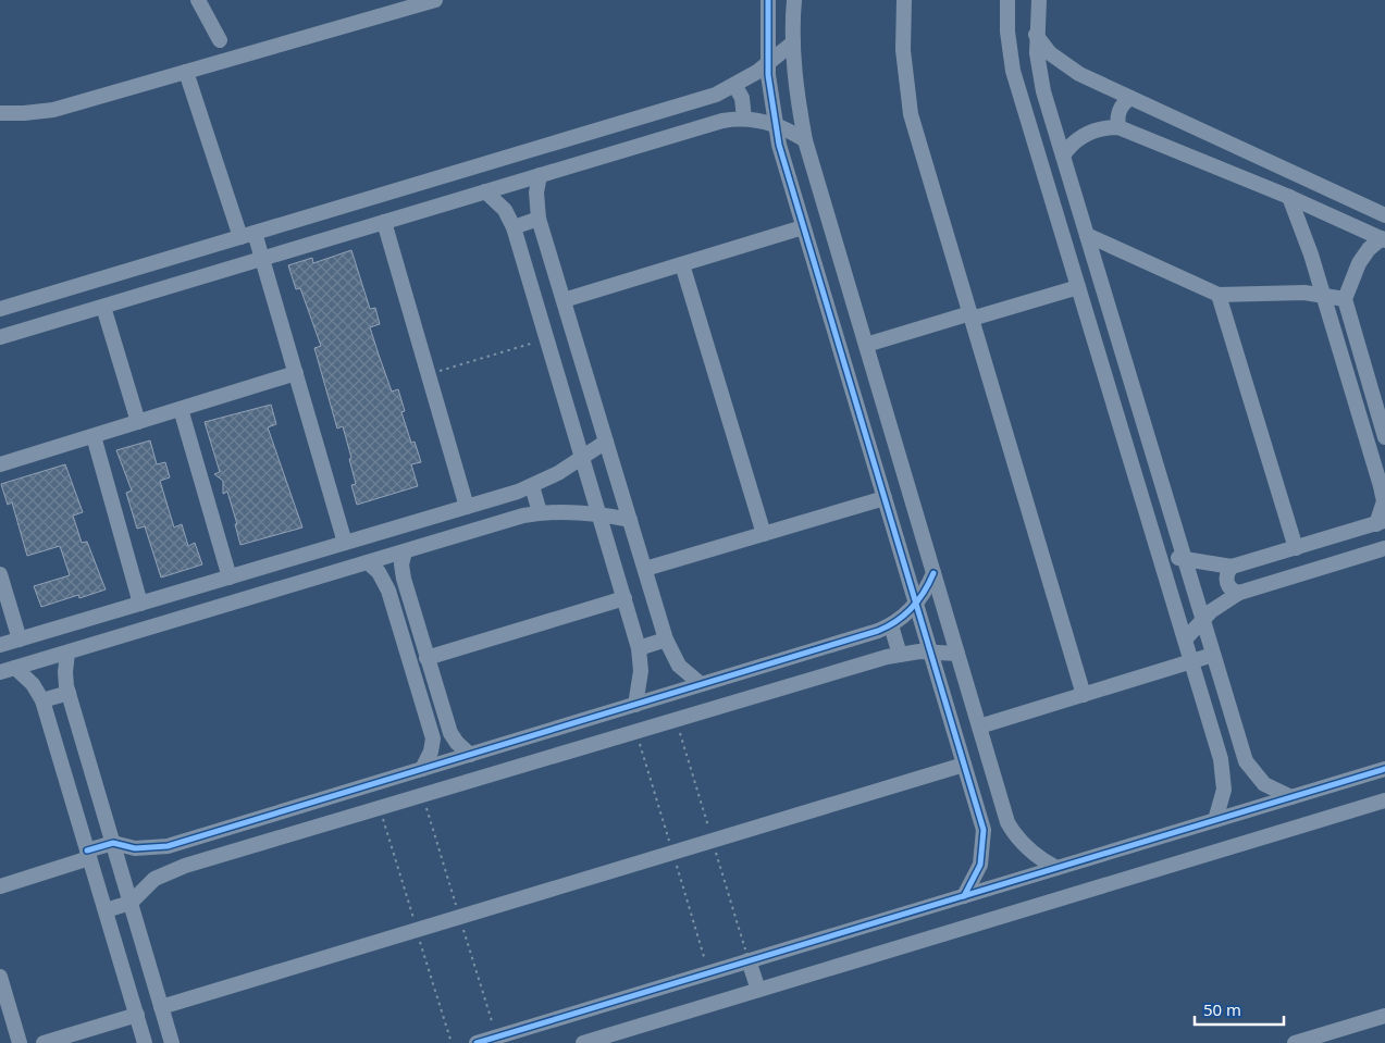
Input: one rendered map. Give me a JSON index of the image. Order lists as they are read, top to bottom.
{
  "scale_bar": "50 m"
}
